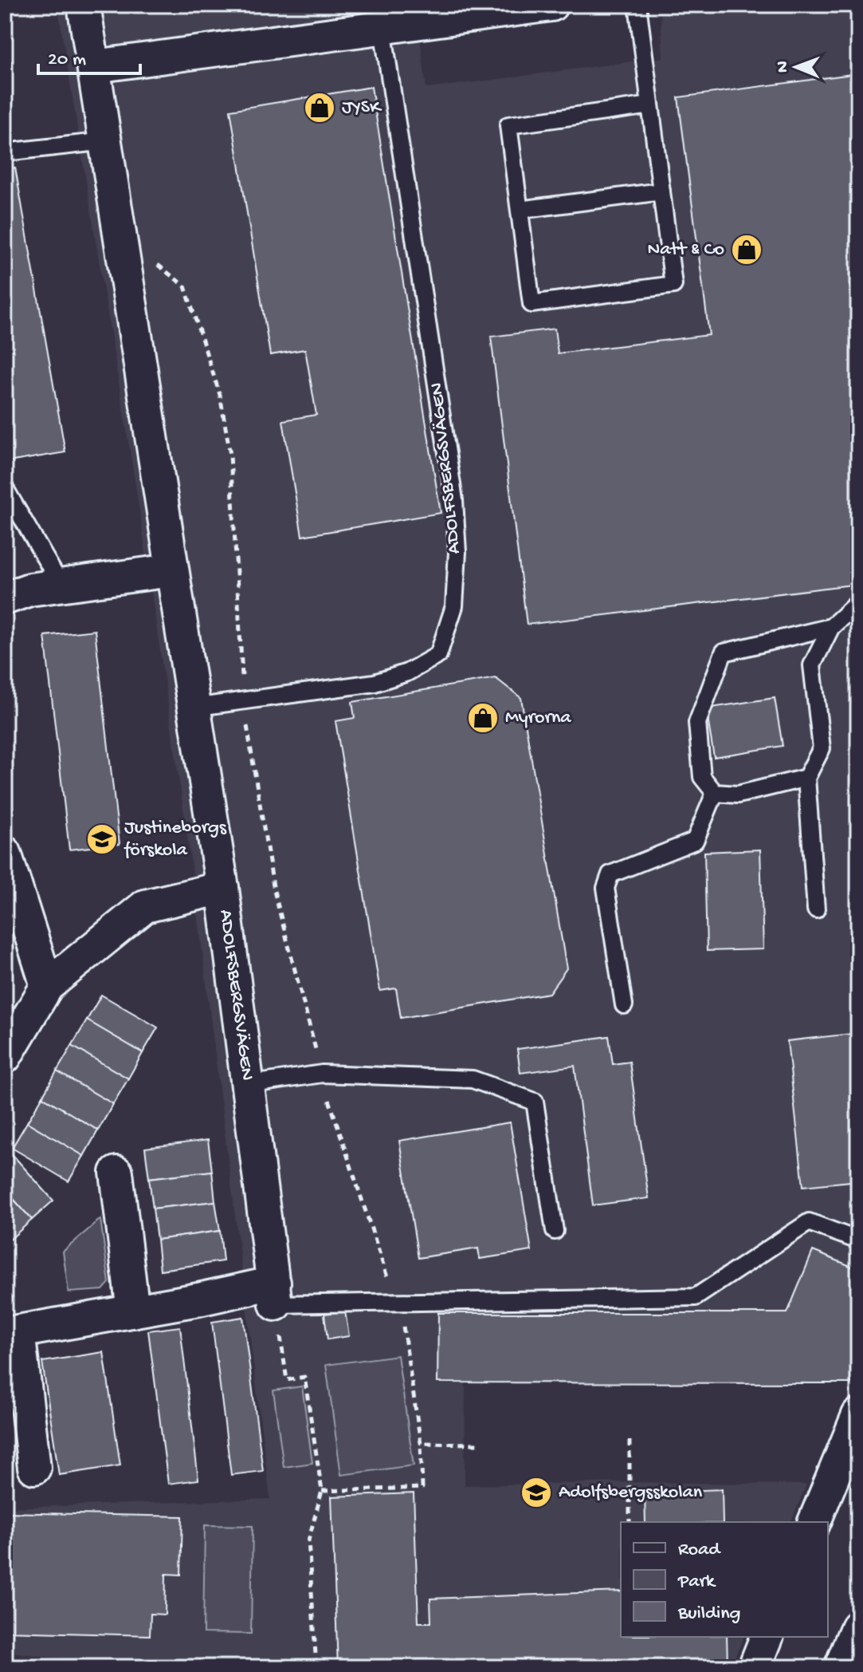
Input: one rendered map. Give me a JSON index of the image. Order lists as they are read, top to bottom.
{
  "streets": {
    "street": ["ADOLFSBERGSVÄGEN"]
  },
  "places": {
    "shop": ["JYSK", "Natt & Co", "Myrorna"],
    "school or university": ["Justineborgs förskola", "Adolfsbergsskolan"]
  },
  "legend": ["Road", "Park", "Building"],
  "scale_bar": "20 m",
  "north": "left"
}
